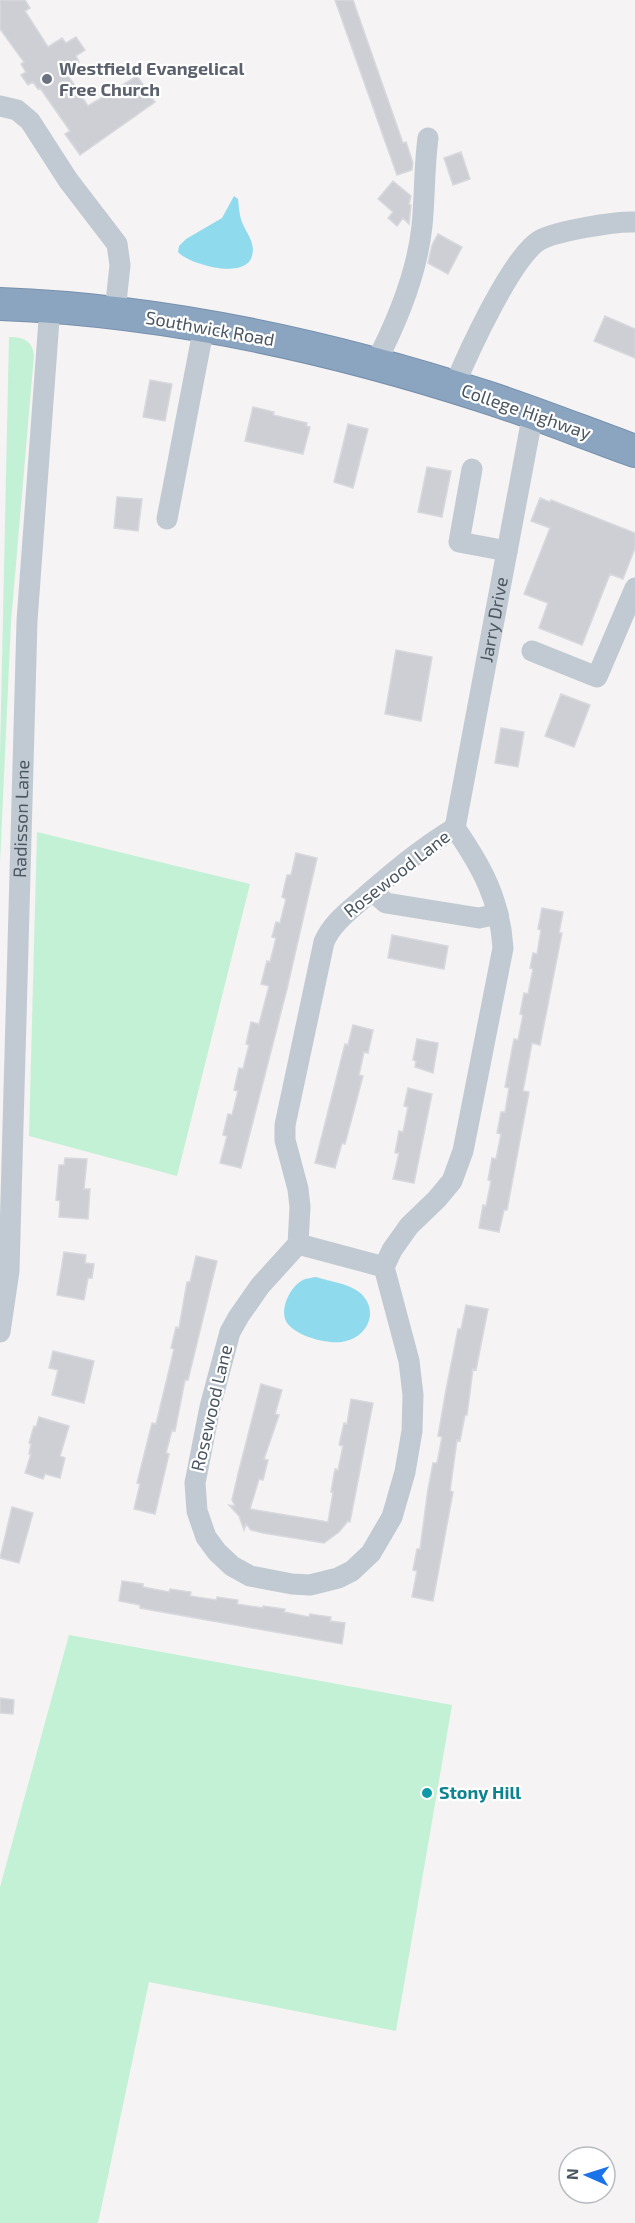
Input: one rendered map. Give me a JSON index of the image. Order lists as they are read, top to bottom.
{
  "streets": {
    "highway": ["Southwick Road", "College Highway"],
    "street": ["Jarry Drive", "Radisson Lane", "Rosewood Lane"]
  },
  "crossings": [
    ["Southwick Road", "College Highway"],
    ["Southwick Road", "Radisson Lane"],
    ["College Highway", "Jarry Drive"],
    ["Jarry Drive", "Rosewood Lane"]
  ],
  "places": ["Westfield Evangelical Free Church", "Stony Hill"],
  "north": "left"
}
